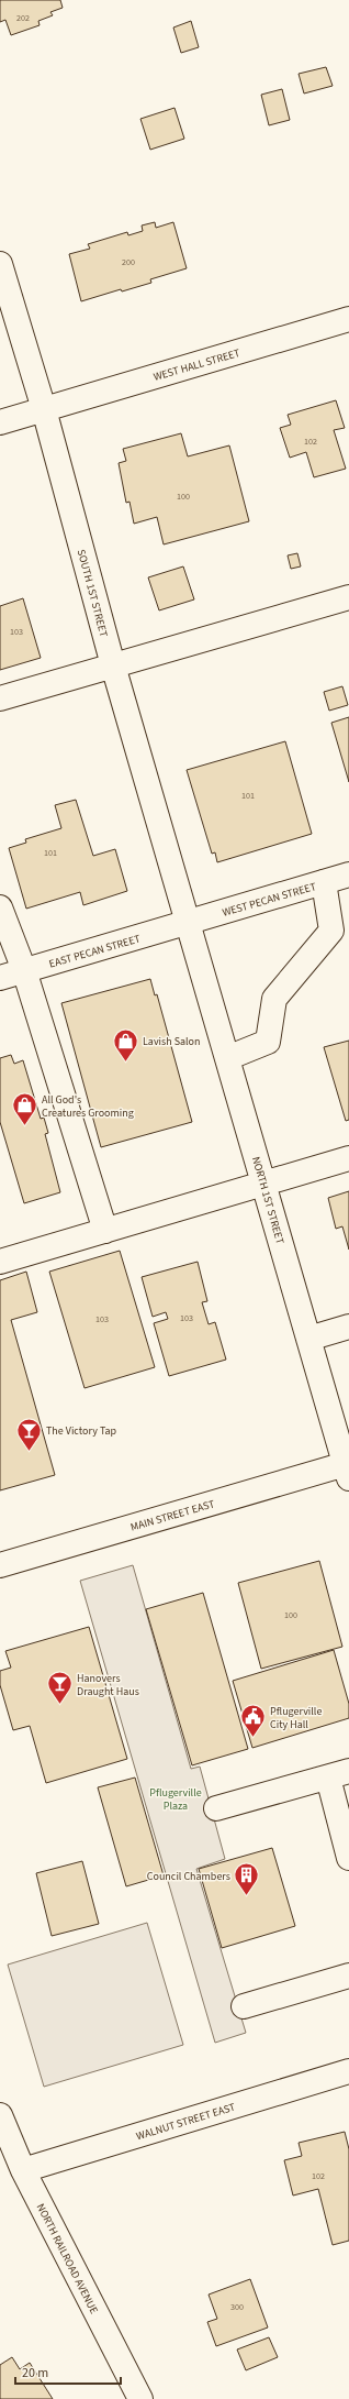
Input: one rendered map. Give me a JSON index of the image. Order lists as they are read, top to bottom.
{
  "streets": {
    "street": [
      "WEST HALL STREET",
      "SOUTH 1ST STREET",
      "WEST PECAN STREET",
      "EAST PECAN STREET",
      "NORTH 1ST STREET",
      "MAIN STREET EAST",
      "WALNUT STREET EAST",
      "NORTH RAILROAD AVENUE"
    ]
  },
  "crossings": [
    ["WEST HALL STREET", "SOUTH 1ST STREET"],
    ["SOUTH 1ST STREET", "WEST PECAN STREET"],
    ["SOUTH 1ST STREET", "EAST PECAN STREET"],
    ["SOUTH 1ST STREET", "NORTH 1ST STREET"],
    ["WEST PECAN STREET", "EAST PECAN STREET"],
    ["WEST PECAN STREET", "NORTH 1ST STREET"],
    ["EAST PECAN STREET", "NORTH 1ST STREET"],
    ["NORTH 1ST STREET", "MAIN STREET EAST"],
    ["WALNUT STREET EAST", "NORTH RAILROAD AVENUE"]
  ],
  "parks": ["Pflugerville Plaza"],
  "places": {
    "shop": ["Lavish Salon", "All God's Creatures Grooming"],
    "bar": ["The Victory Tap", "Hanovers Draught Haus"],
    "public building": ["Pflugerville City Hall"],
    "building": ["Council Chambers"]
  },
  "house_numbers": [
    "202",
    "200",
    "102",
    "100",
    "103",
    "101",
    "101",
    "103",
    "103",
    "100",
    "102",
    "300"
  ],
  "scale_bar": "20 m"
}
